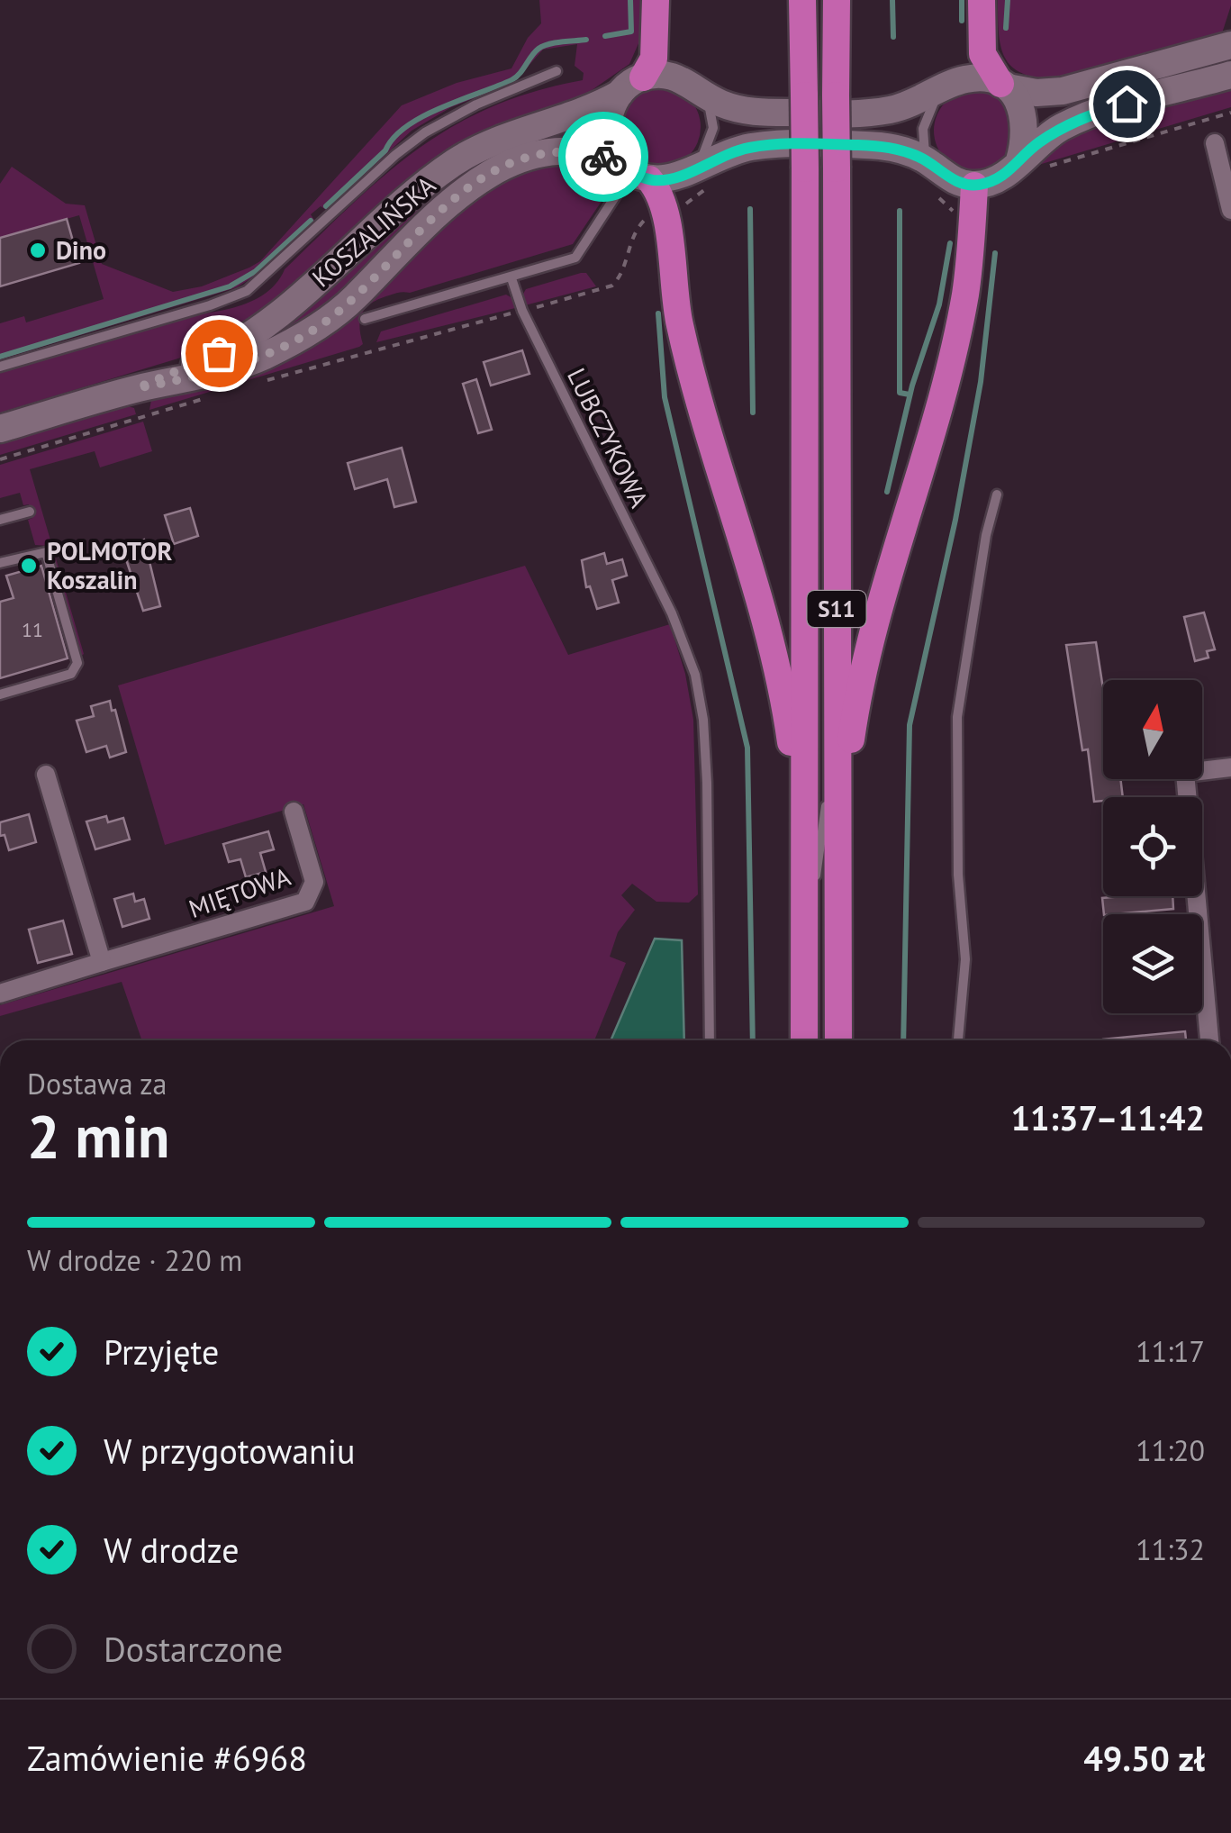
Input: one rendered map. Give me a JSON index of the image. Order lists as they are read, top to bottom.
{
  "streets": {
    "highway": ["S11"],
    "main road": ["KOSZALIŃSKA"],
    "street": ["MIĘTOWA"],
    "lane": ["LUBCZYKOWA"]
  },
  "places": ["Dino", "POLMOTOR Koszalin"],
  "house_numbers": ["11"],
  "north": "top",
  "page": {
    "heading": ["2 min", "Dostawa za", "11:37–11:42"],
    "panel": ["Zamówienie #6968", "49.50 zł"],
    "bar": "W drodze · 220 m",
    "list": [
      ["Przyjęte", "11:17"],
      ["W przygotowaniu", "11:20"],
      ["W drodze", "11:32"],
      "Dostarczone"
    ]
  }
}
